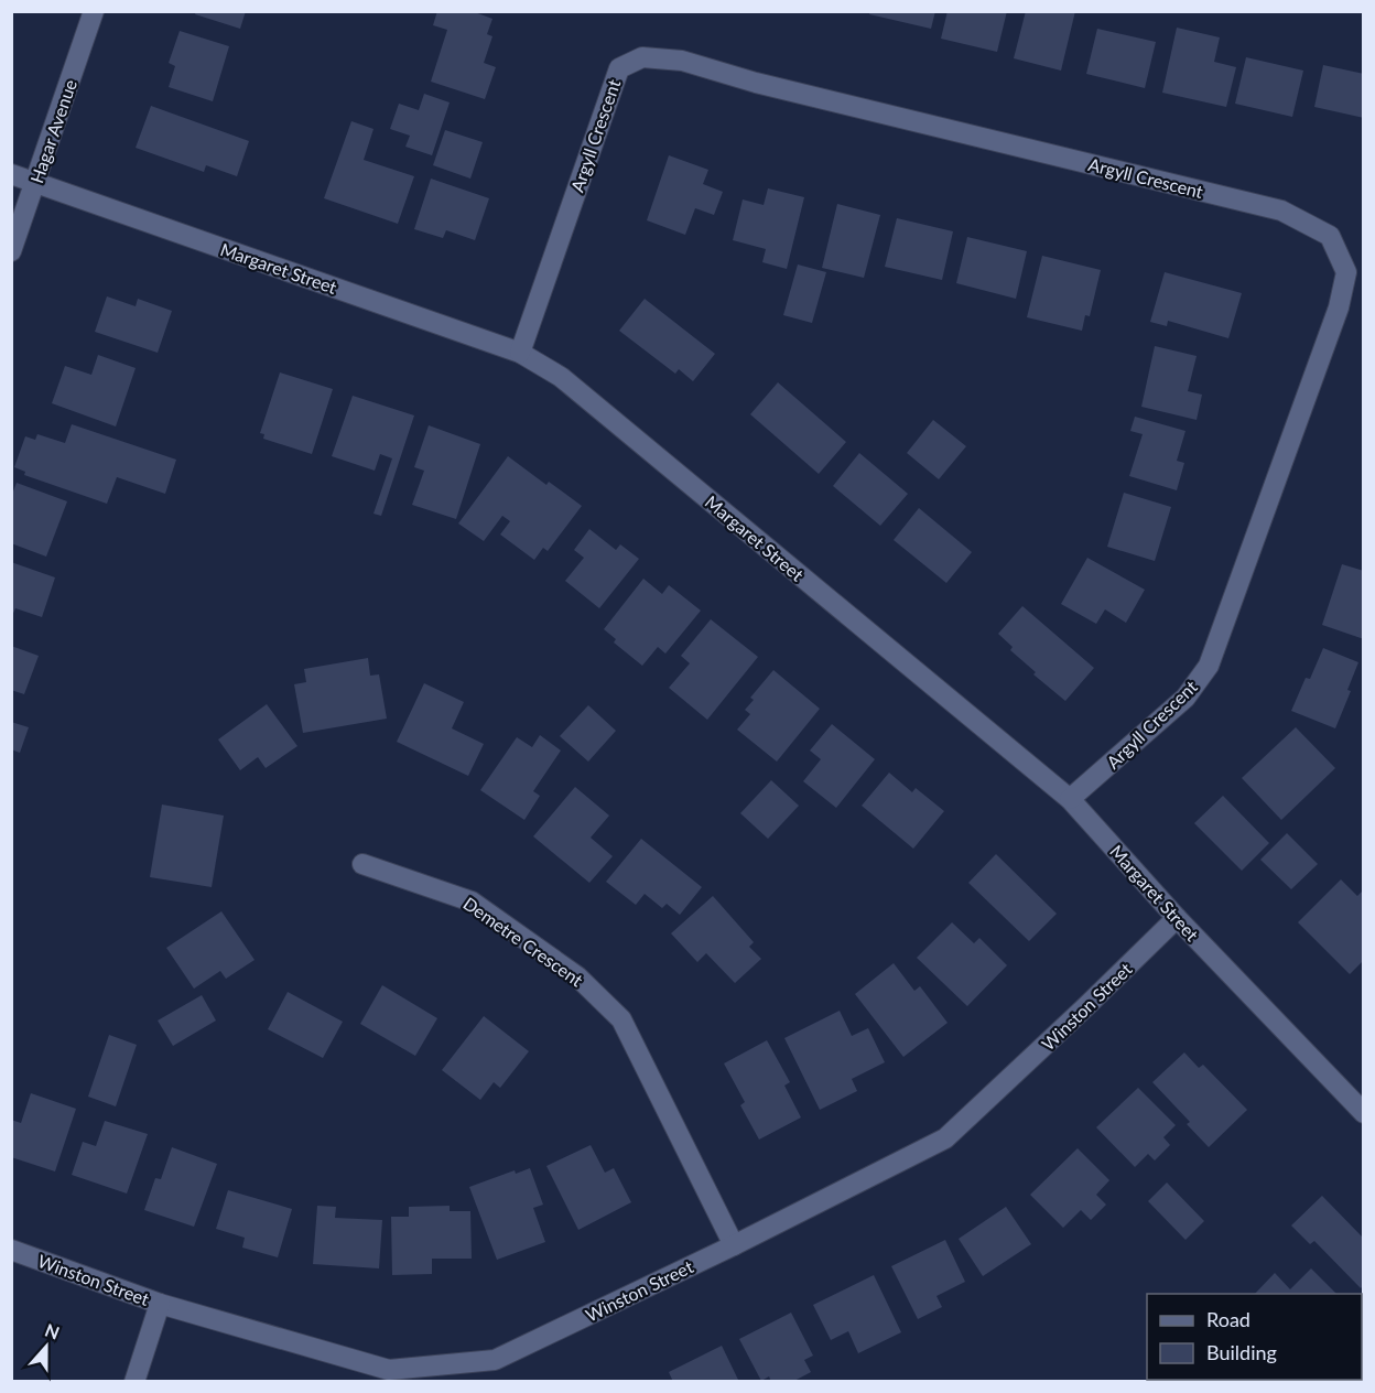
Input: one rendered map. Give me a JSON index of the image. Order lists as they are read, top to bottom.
{
  "streets": {
    "street": [
      "Hagar Avenue",
      "Argyll Crescent",
      "Margaret Street",
      "Demetre Crescent",
      "Winston Street"
    ]
  },
  "crossings": [
    ["Hagar Avenue", "Margaret Street"],
    ["Argyll Crescent", "Margaret Street"],
    ["Margaret Street", "Winston Street"],
    ["Demetre Crescent", "Winston Street"]
  ],
  "legend": ["Road", "Building"],
  "north": "top"
}
